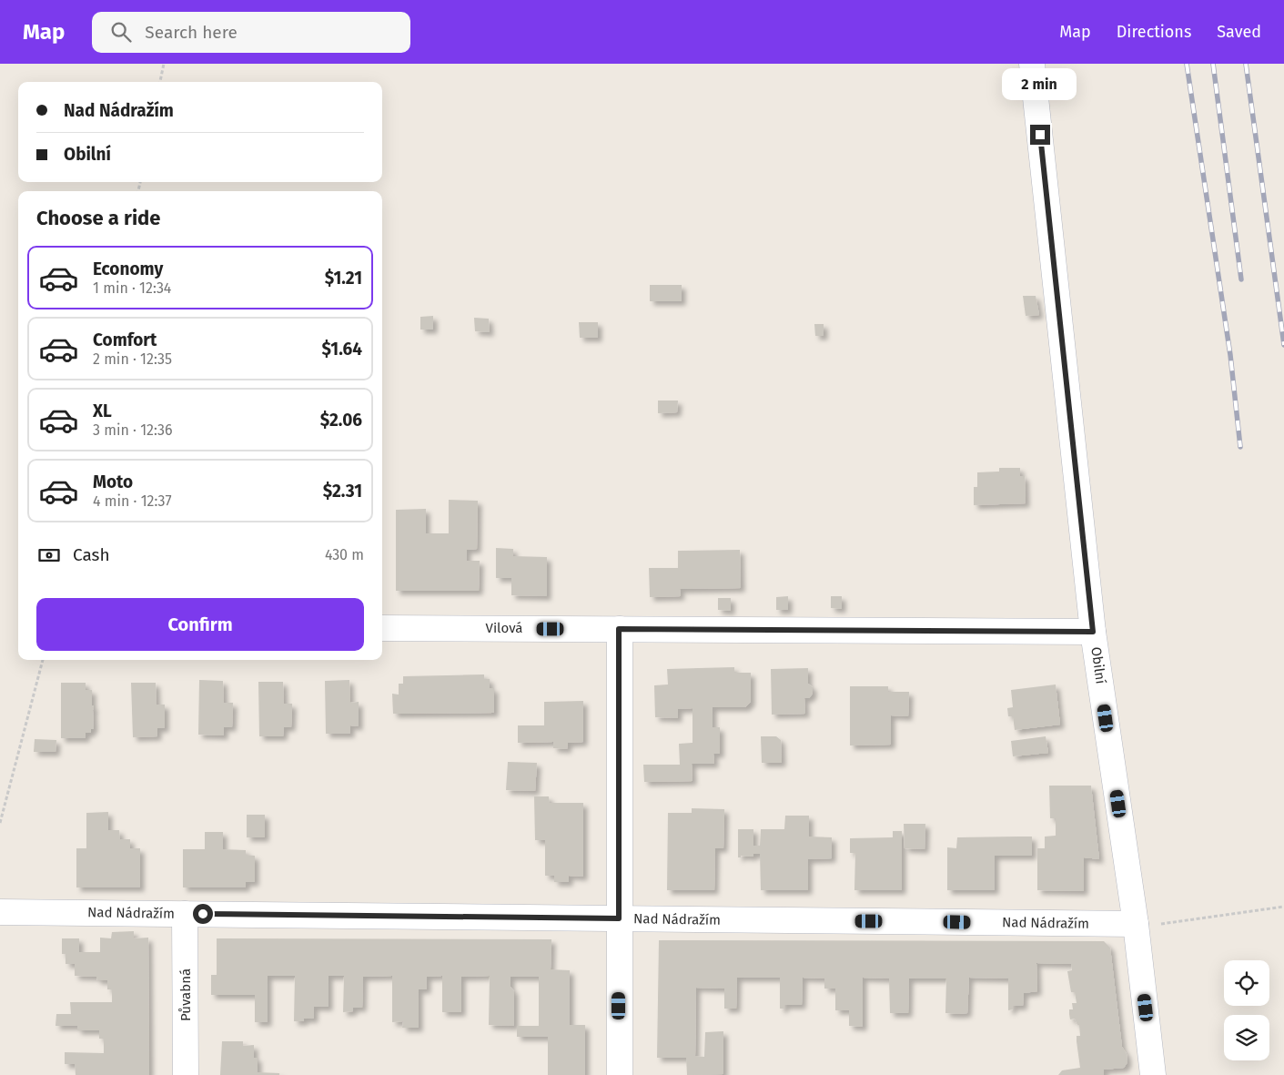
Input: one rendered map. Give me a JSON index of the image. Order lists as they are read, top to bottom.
{
  "streets": {
    "street": [
      "Vilová",
      "Obilní",
      "Nad Nádražím",
      "Půvabná"
    ]
  },
  "crossings": [
    ["Vilová", "Obilní"],
    ["Obilní", "Nad Nádražím"],
    ["Nad Nádražím", "Půvabná"]
  ],
  "page": {
    "header": "Map",
    "search": "Search here",
    "nav": ["Map", "Directions", "Saved"],
    "bubble": "2 min",
    "banner": ["Nad Nádražím", "Obilní"],
    "heading": "Choose a ride",
    "list": [
      {
        "name": "Economy",
        "note": "1 min · 12:34",
        "value": "$1.21"
      },
      {
        "name": "Comfort",
        "note": "2 min · 12:35",
        "value": "$1.64"
      },
      {
        "name": "XL",
        "note": "3 min · 12:36",
        "value": "$2.06"
      },
      {
        "name": "Moto",
        "note": "4 min · 12:37",
        "value": "$2.31"
      }
    ],
    "pay": ["Cash", "430 m"],
    "buttons": "Confirm"
  }
}
